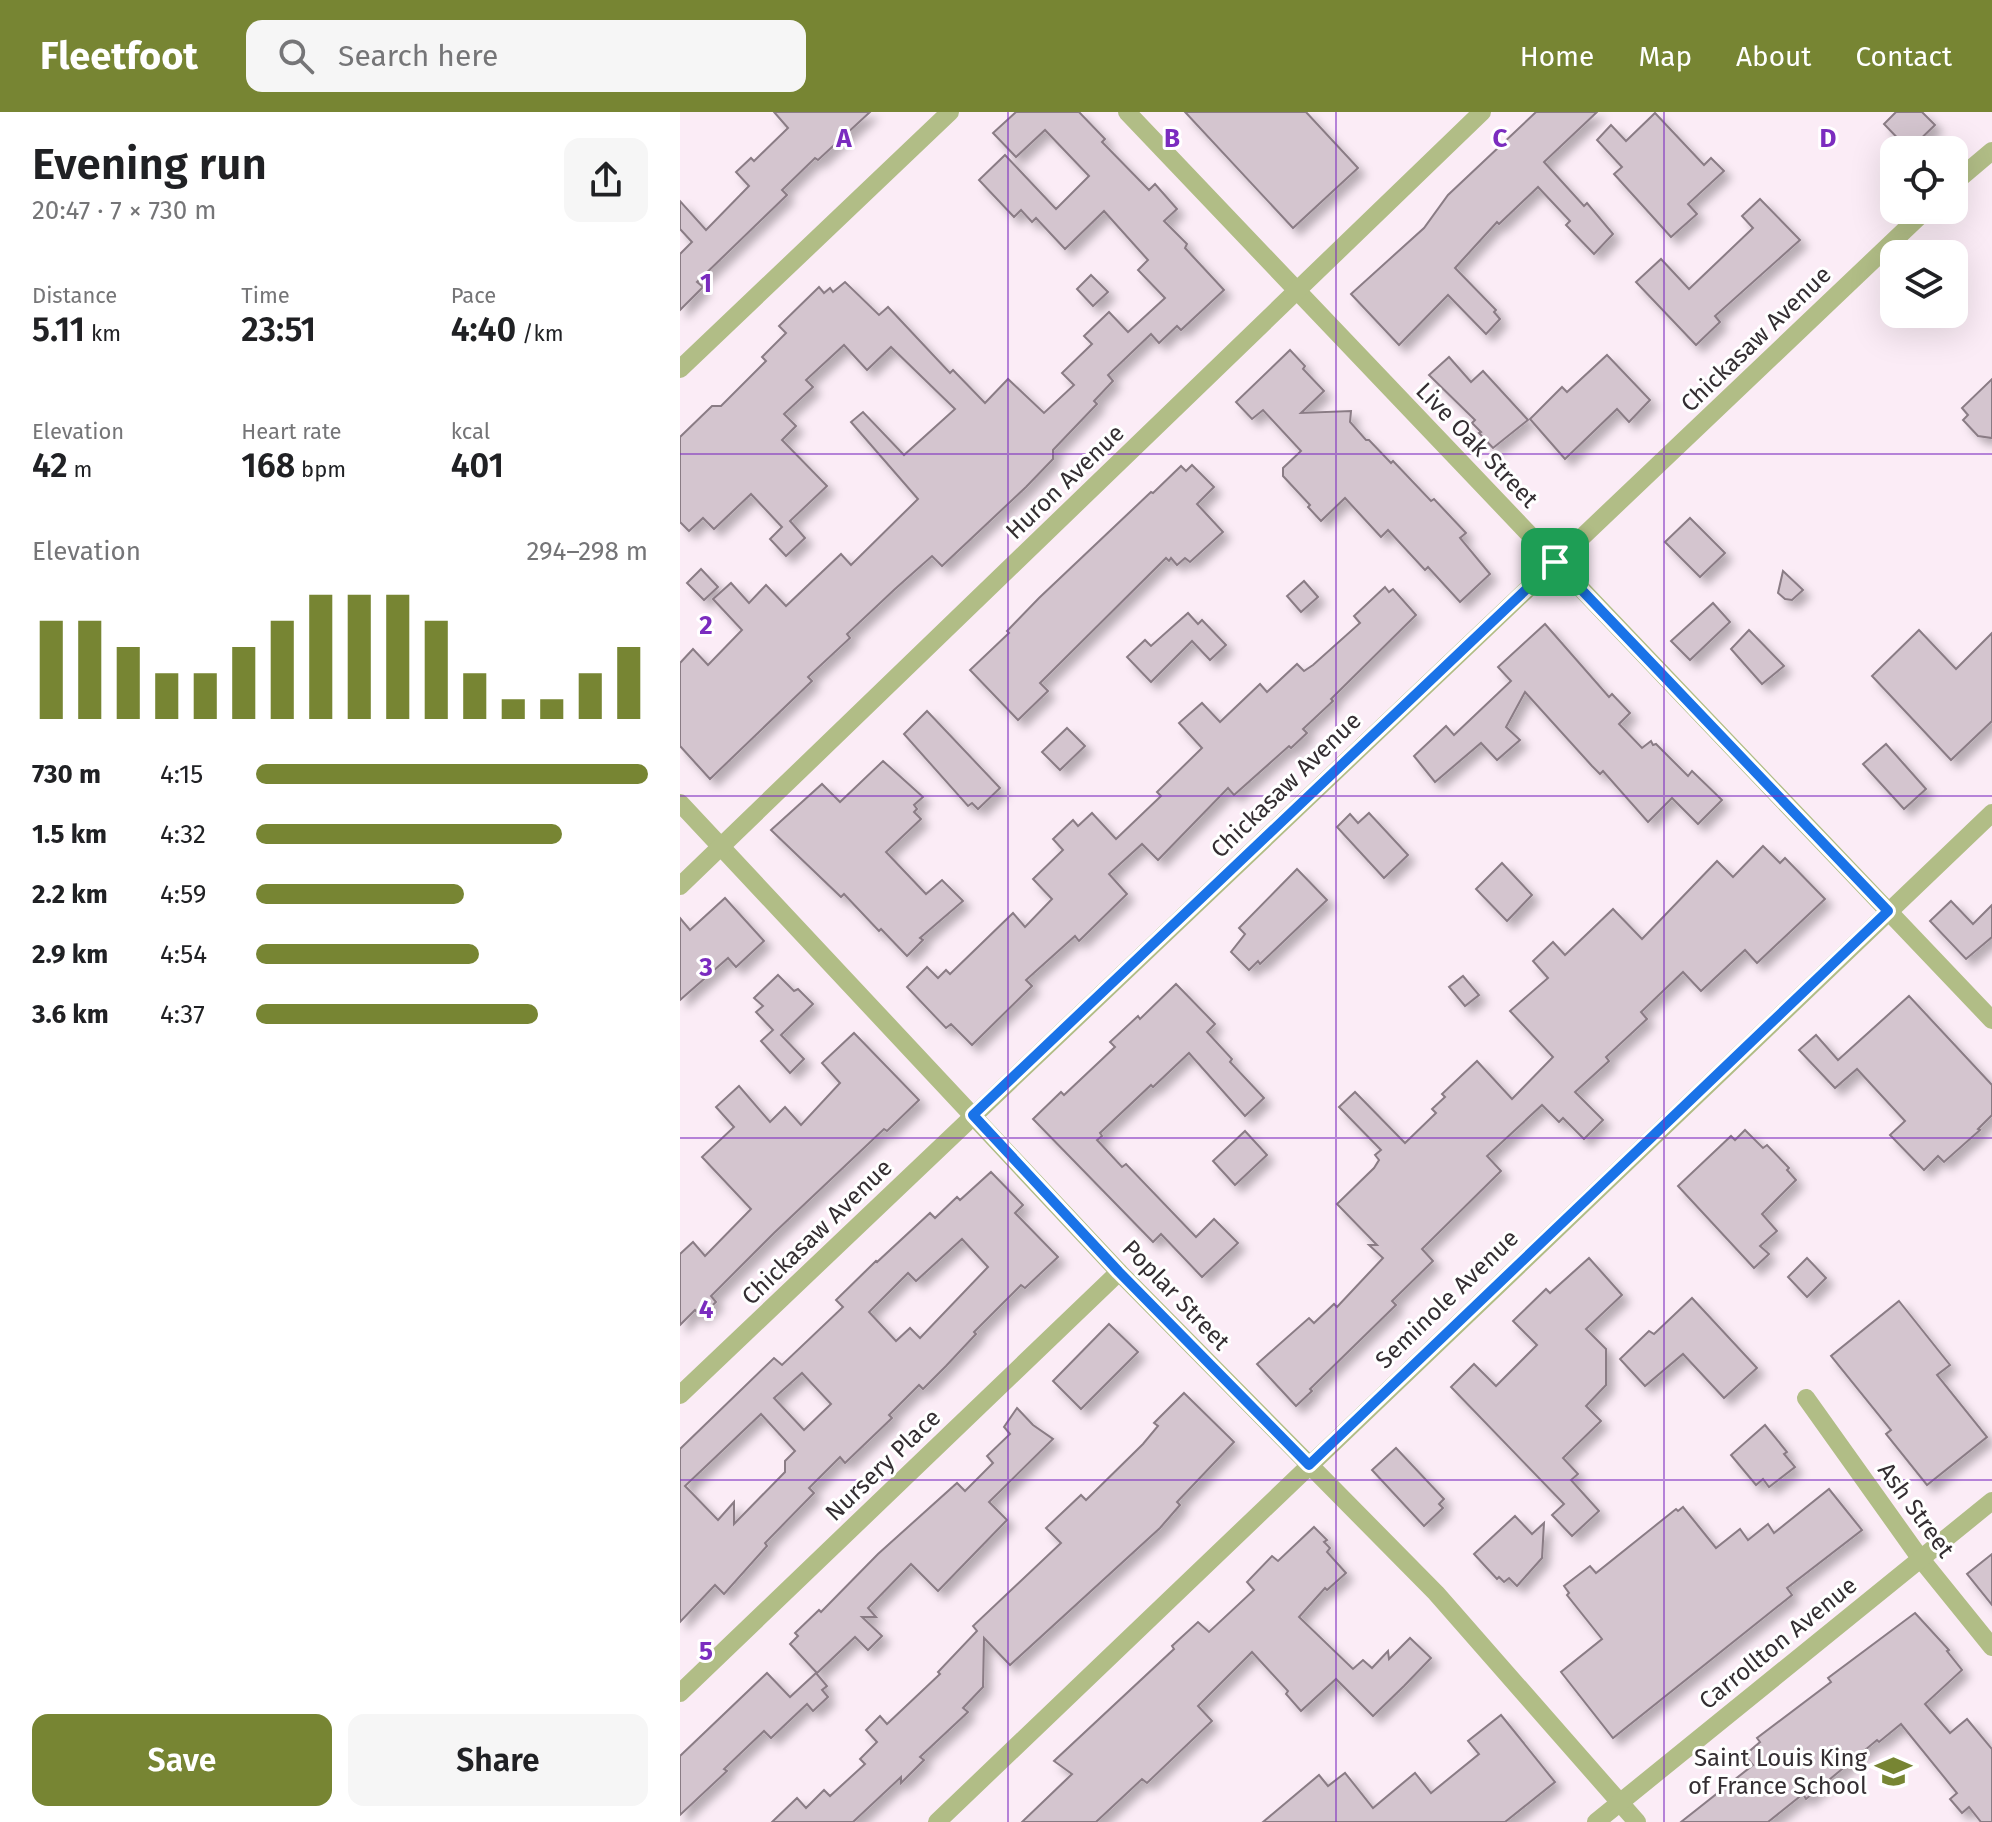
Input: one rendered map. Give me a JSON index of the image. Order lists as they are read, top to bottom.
{
  "streets": {
    "street": [
      "Chickasaw Avenue",
      "Live Oak Street",
      "Huron Avenue",
      "Poplar Street",
      "Seminole Avenue",
      "Nursery Place",
      "Ash Street",
      "Carrollton Avenue"
    ]
  },
  "crossings": [
    ["Chickasaw Avenue", "Live Oak Street"],
    ["Chickasaw Avenue", "Poplar Street"],
    ["Live Oak Street", "Huron Avenue"],
    ["Live Oak Street", "Seminole Avenue"],
    ["Huron Avenue", "Poplar Street"],
    ["Poplar Street", "Seminole Avenue"],
    ["Poplar Street", "Nursery Place"],
    ["Poplar Street", "Carrollton Avenue"],
    ["Ash Street", "Carrollton Avenue"]
  ],
  "places": {
    "school or university": ["Saint Louis King of France School"]
  },
  "page": {
    "header": "Fleetfoot",
    "search": "Search here",
    "nav": [
      "Home",
      "Map",
      "About",
      "Contact"
    ],
    "heading": ["Evening run", "20:47 · 7 × 730 m"],
    "stats": [
      ["Distance", "5.11 km"],
      ["Time", "23:51"],
      ["Pace", "4:40 /km"],
      ["Elevation", "42 m"],
      ["Heart rate", "168 bpm"],
      ["kcal", "401"]
    ],
    "chart": ["Elevation", "294–298 m"],
    "list": [
      {
        "name": "730 m",
        "note": "4:15"
      },
      {
        "name": "1.5 km",
        "note": "4:32"
      },
      {
        "name": "2.2 km",
        "note": "4:59"
      },
      {
        "name": "2.9 km",
        "note": "4:54"
      },
      {
        "name": "3.6 km",
        "note": "4:37"
      }
    ],
    "buttons": ["Save", "Share"]
  },
  "grid": {
    "columns": [
      "A",
      "B",
      "C",
      "D"
    ],
    "rows": [
      "1",
      "2",
      "3",
      "4",
      "5"
    ]
  }
}
